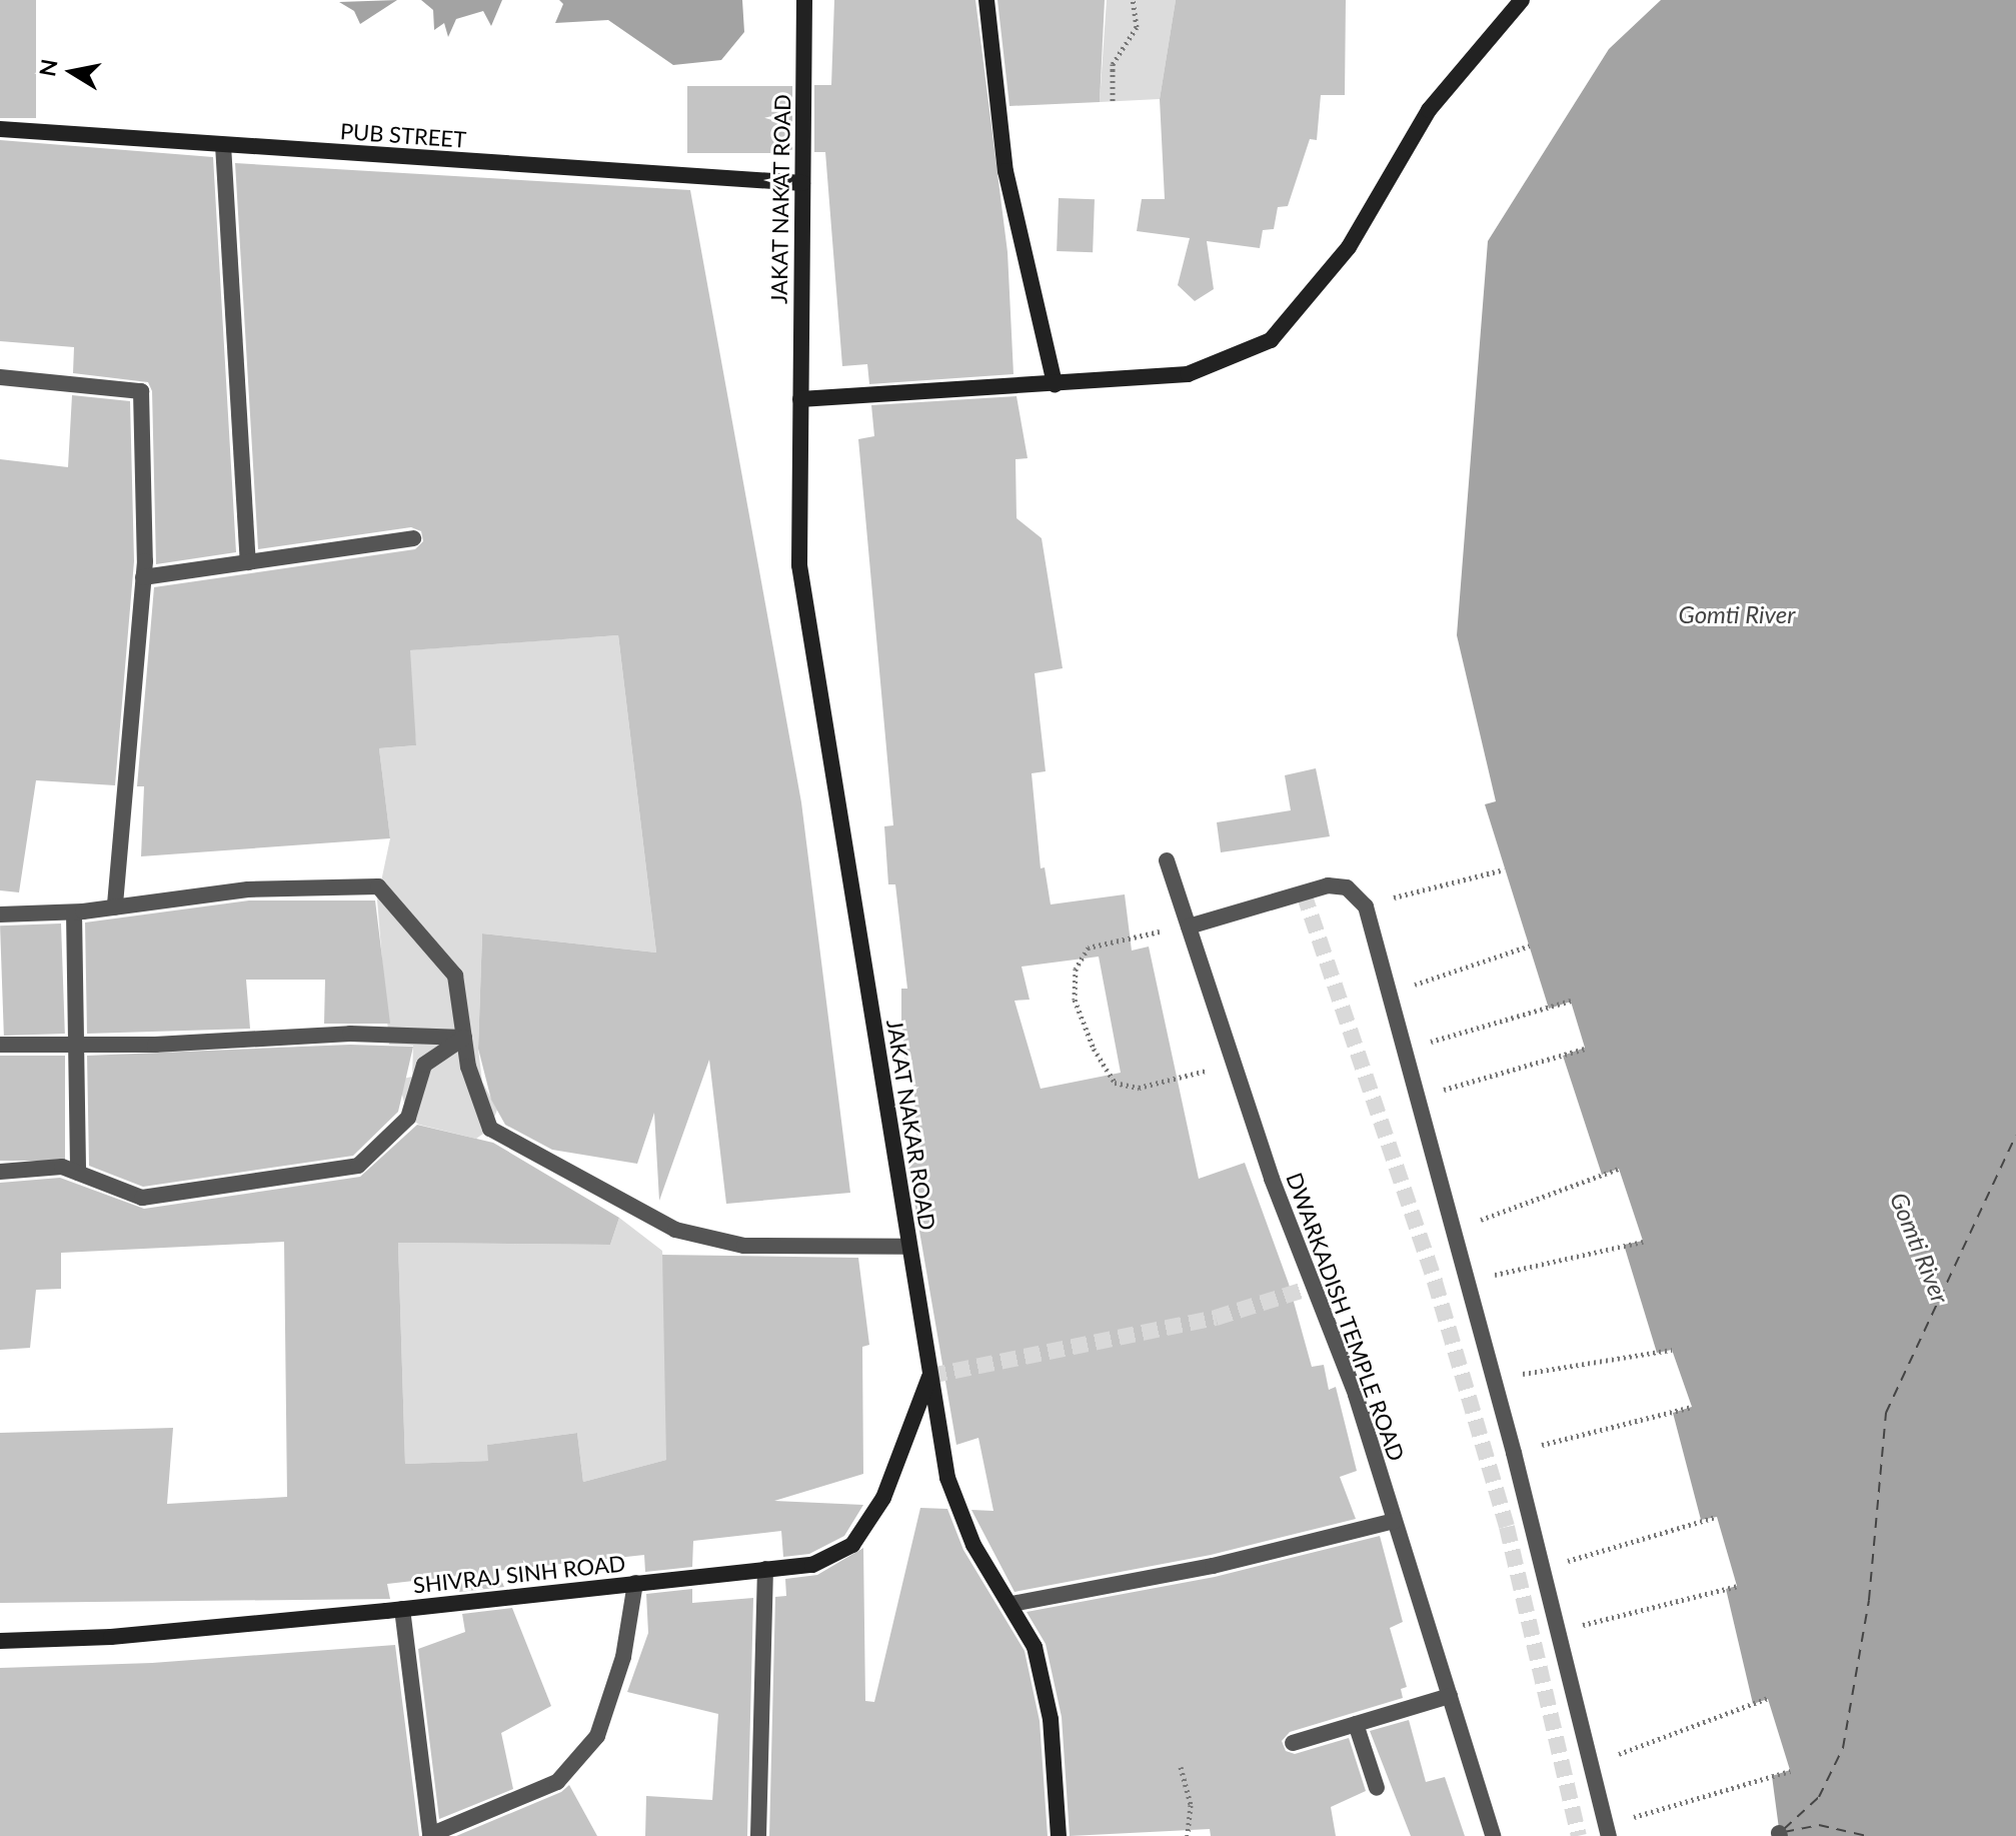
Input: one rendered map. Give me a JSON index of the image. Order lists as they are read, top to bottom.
{
  "streets": {
    "main road": [
      "PUB STREET",
      "JAKAT NAKAT ROAD",
      "JAKAT NAKAR ROAD",
      "SHIVRAJ SINH ROAD"
    ],
    "street": ["DWARKADISH TEMPLE ROAD"]
  },
  "crossings": [
    ["PUB STREET", "JAKAT NAKAT ROAD"],
    ["JAKAT NAKAT ROAD", "JAKAT NAKAR ROAD"],
    ["JAKAT NAKAR ROAD", "SHIVRAJ SINH ROAD"]
  ],
  "water": ["Gomti River"],
  "north": "left"
}
